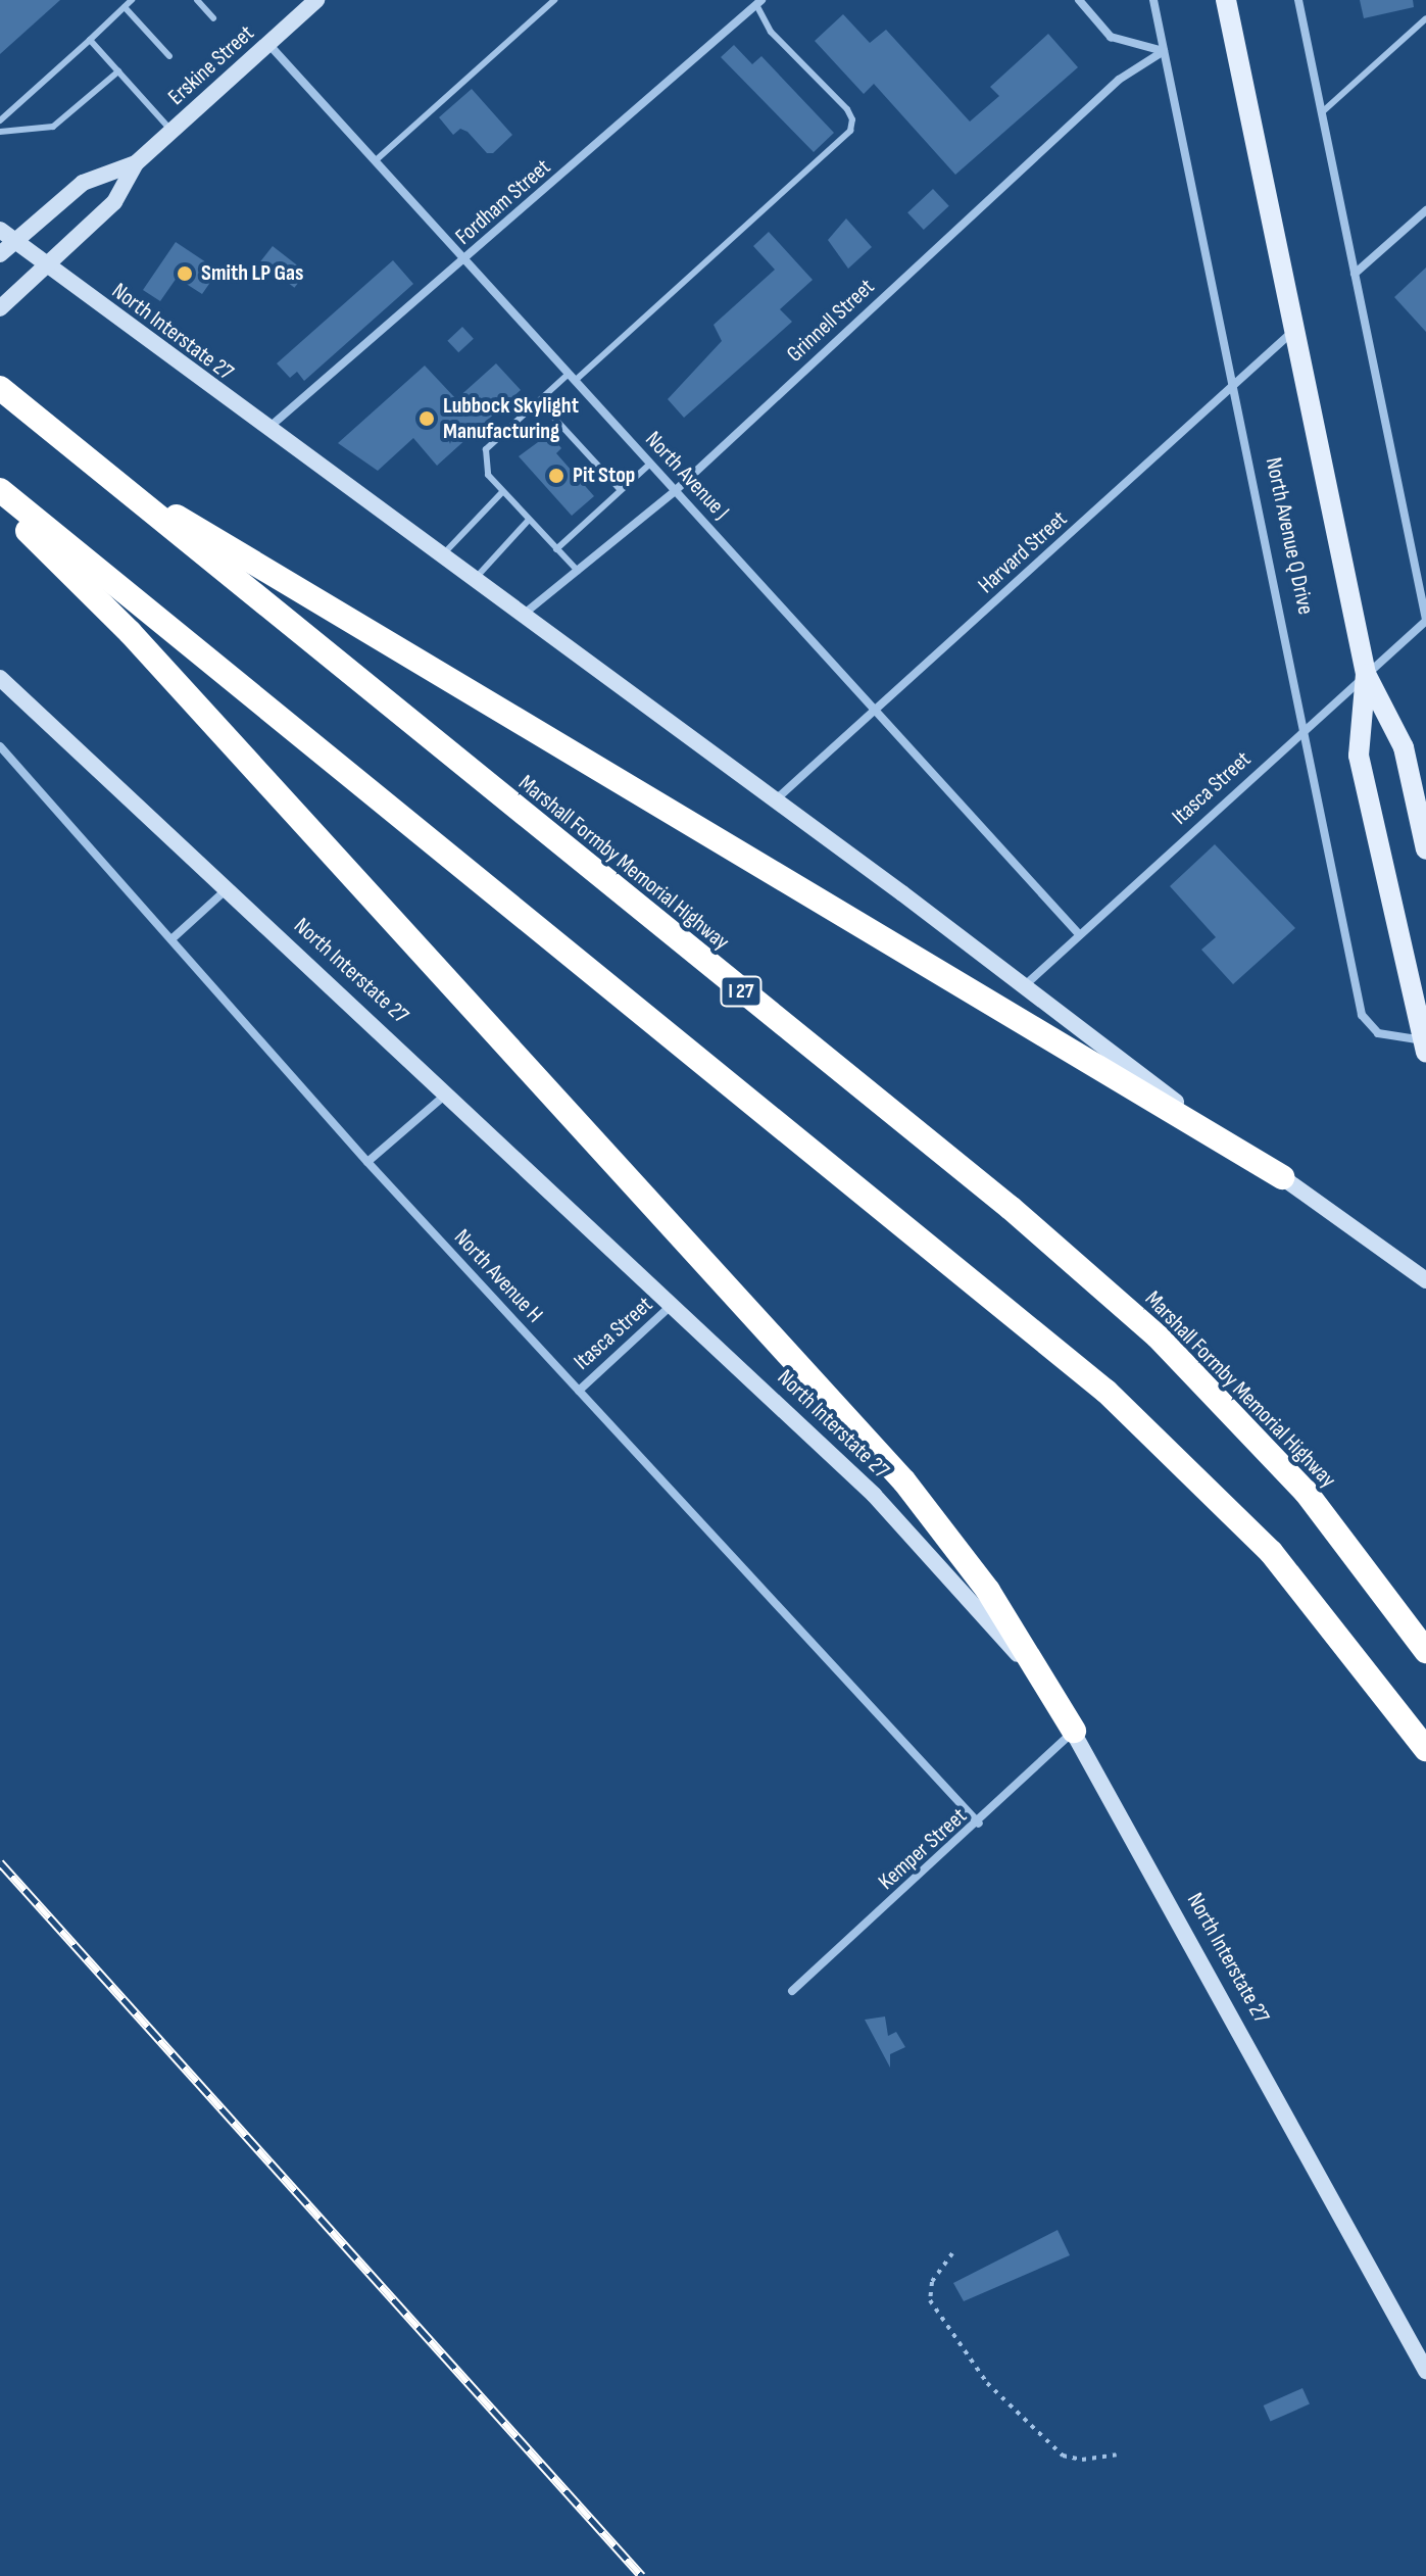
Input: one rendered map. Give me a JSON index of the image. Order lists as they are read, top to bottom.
{
  "streets": {
    "highway": ["Marshall Formby Memorial Highway", "I 27"],
    "main road": ["Erskine Street", "North Interstate 27", "North Avenue Q Drive"],
    "street": [
      "Fordham Street",
      "Grinnell Street",
      "North Avenue J",
      "Harvard Street",
      "Itasca Street",
      "North Avenue H",
      "Kemper Street"
    ]
  },
  "crossings": [
    ["Erskine Street", "North Interstate 27"],
    ["Erskine Street", "North Avenue J"],
    ["Fordham Street", "North Interstate 27"],
    ["Fordham Street", "North Avenue J"],
    ["Grinnell Street", "North Interstate 27"],
    ["Grinnell Street", "North Avenue J"],
    ["Grinnell Street", "North Avenue Q Drive"],
    ["North Interstate 27", "Harvard Street"],
    ["North Interstate 27", "Itasca Street"],
    ["North Interstate 27", "Kemper Street"],
    ["North Avenue J", "Harvard Street"],
    ["North Avenue J", "Itasca Street"],
    ["North Avenue Q Drive", "Harvard Street"],
    ["North Avenue Q Drive", "Itasca Street"],
    ["Itasca Street", "North Avenue H"],
    ["North Avenue H", "Kemper Street"]
  ],
  "places": ["Smith LP Gas", "Lubbock Skylight Manufacturing", "Pit Stop"]
}
